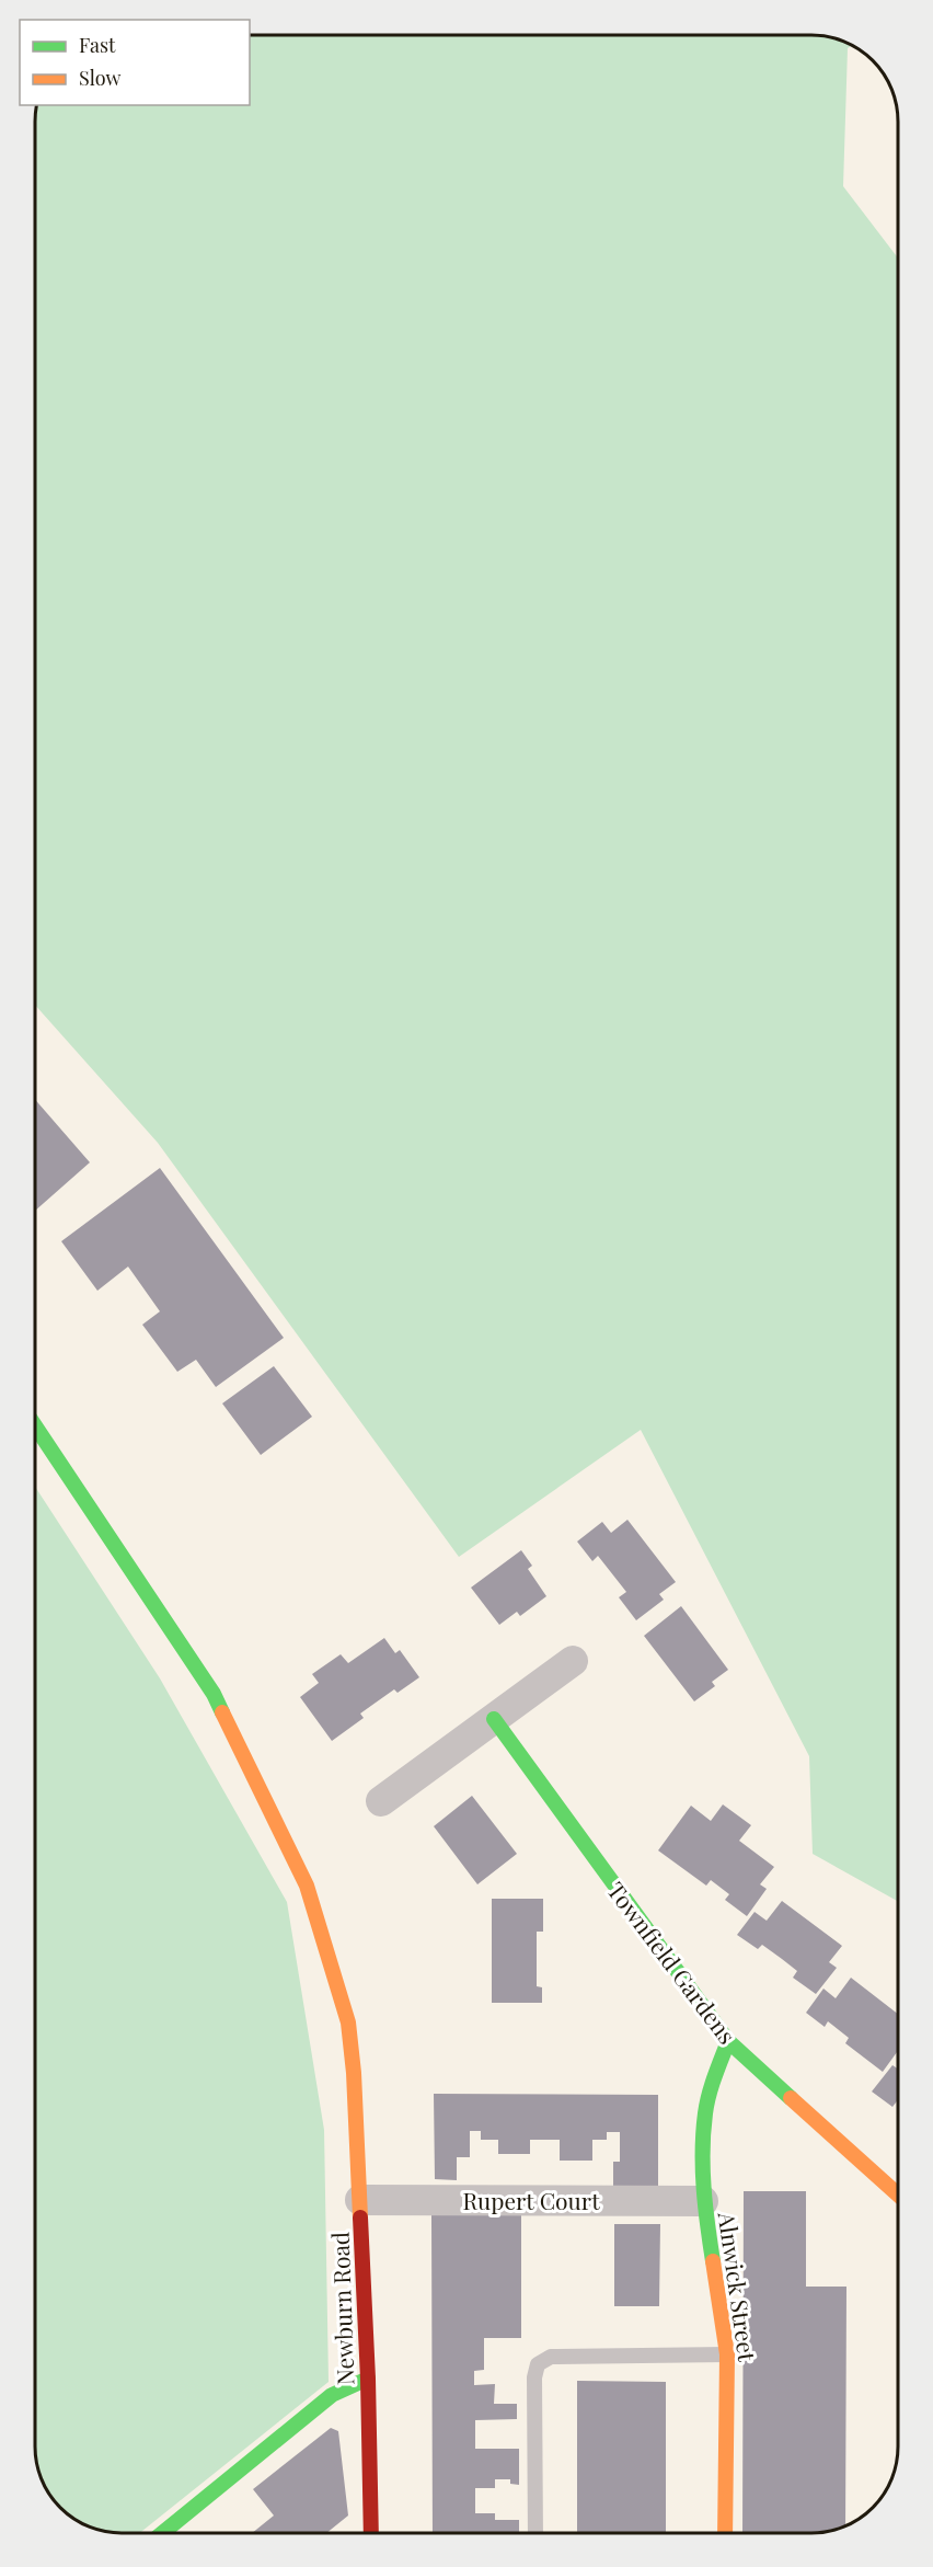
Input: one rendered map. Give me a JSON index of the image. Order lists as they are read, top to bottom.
{
  "streets": {
    "street": [
      "Townfield Gardens",
      "Rupert Court",
      "Alnwick Street",
      "Newburn Road"
    ]
  },
  "crossings": [
    ["Townfield Gardens", "Alnwick Street"],
    ["Rupert Court", "Alnwick Street"],
    ["Rupert Court", "Newburn Road"]
  ],
  "legend": ["Fast", "Slow"]
}
